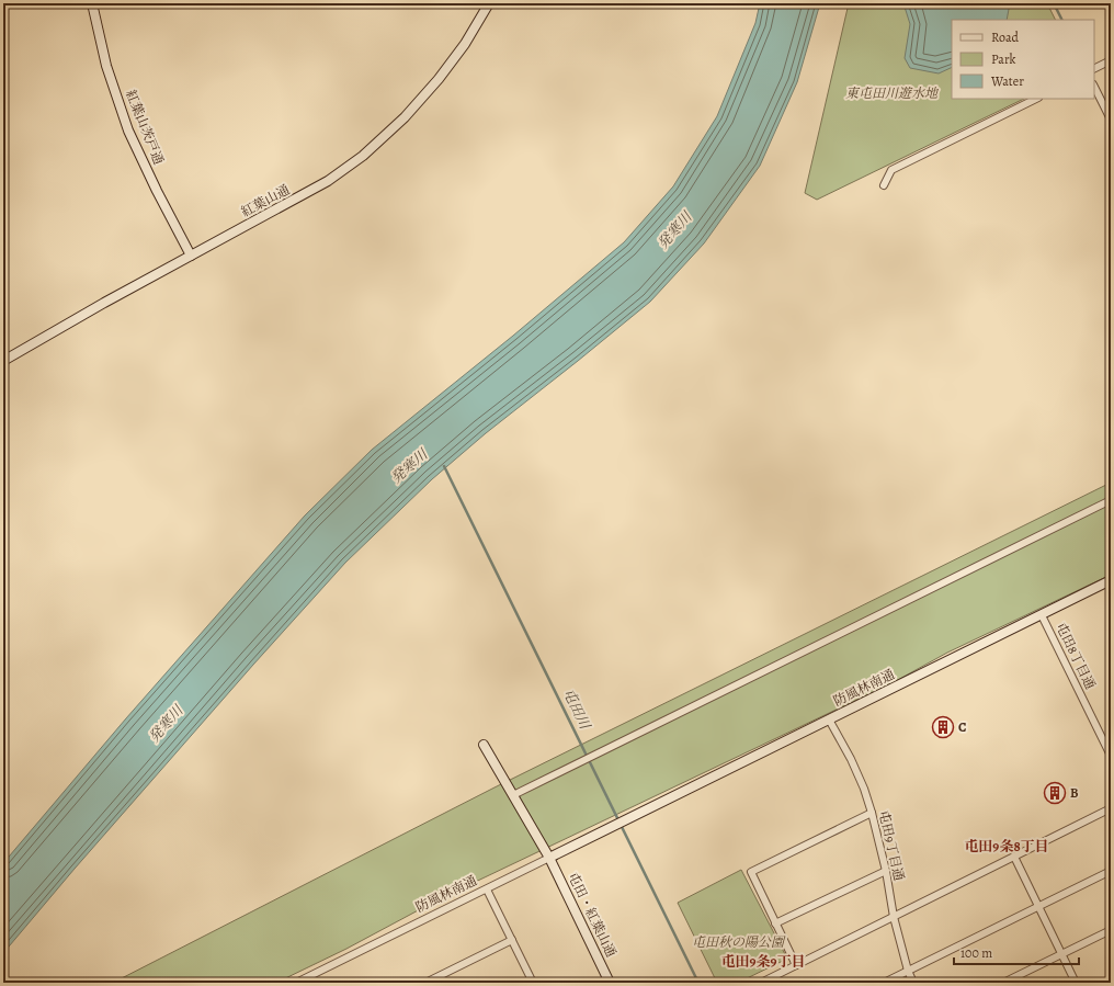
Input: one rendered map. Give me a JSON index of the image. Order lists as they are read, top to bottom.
{
  "streets": {
    "street": [
      "紅葉山茨戸通",
      "紅葉山通",
      "屯田8丁目通",
      "防風林南通",
      "屯田9丁目通",
      "屯田・紅葉山通"
    ]
  },
  "crossings": [
    ["紅葉山茨戸通", "紅葉山通"],
    ["屯田8丁目通", "防風林南通"],
    ["防風林南通", "屯田9丁目通"],
    ["防風林南通", "屯田・紅葉山通"]
  ],
  "districts": ["屯田9条8丁目", "屯田9条9丁目"],
  "water": ["発寒川", "屯田川"],
  "parks": ["東屯田川遊水地", "屯田秋の陽公園"],
  "places": {
    "building": ["C", "B"]
  },
  "legend": ["Road", "Park", "Water"],
  "scale_bar": "100 m"
}
